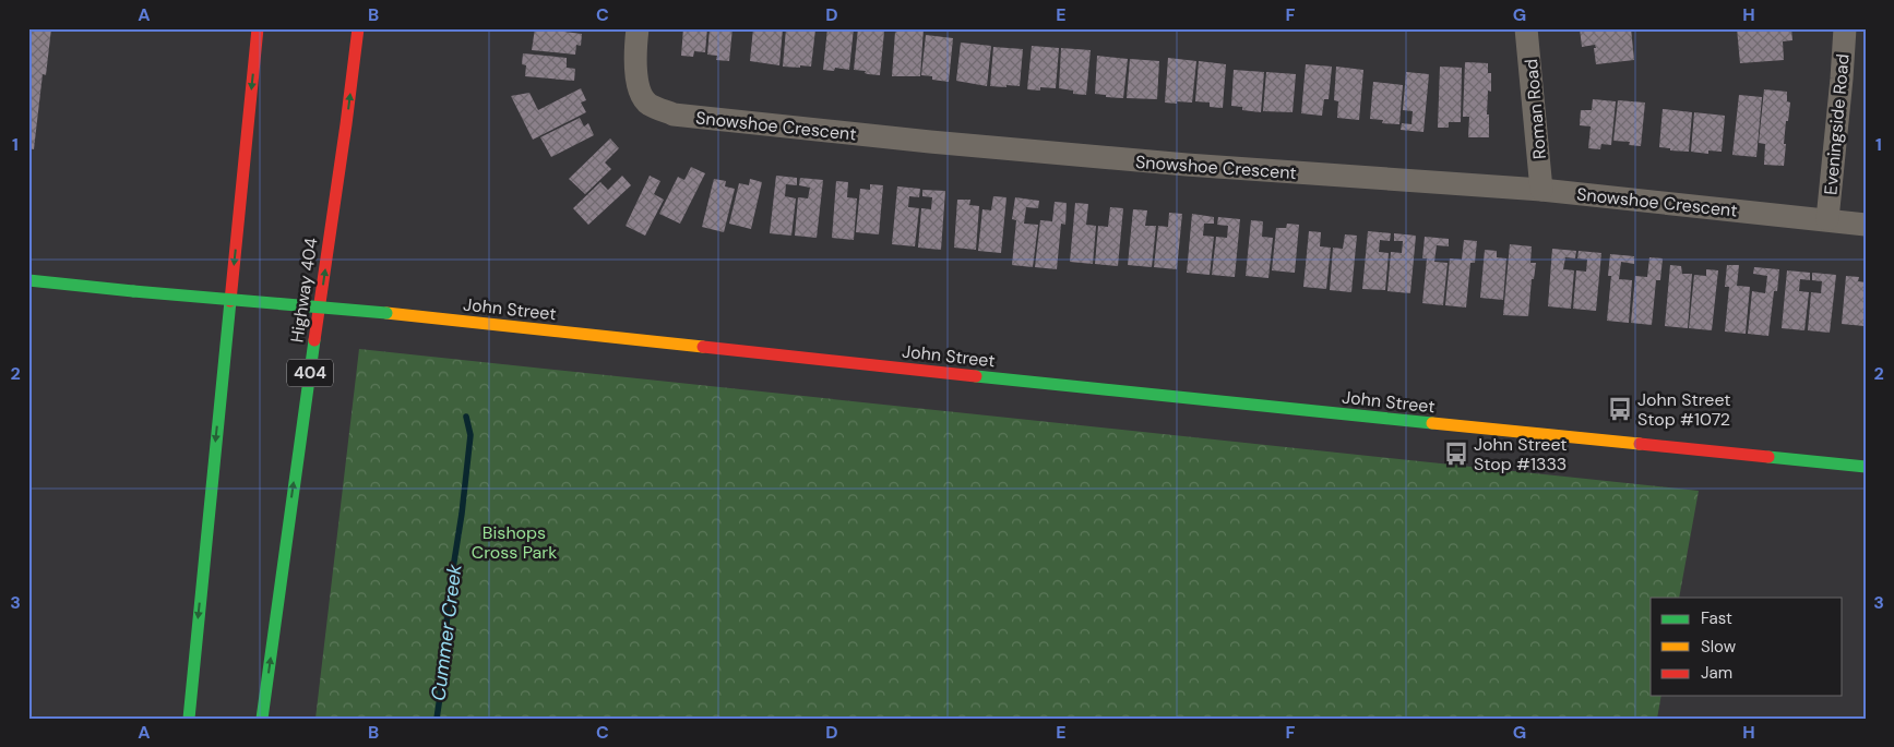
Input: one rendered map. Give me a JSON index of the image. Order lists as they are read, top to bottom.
{
  "streets": {
    "main road": ["Highway 404", "John Street", "404"],
    "street": ["Roman Road", "Eveningside Road", "Snowshoe Crescent"]
  },
  "crossings": [
    ["Roman Road", "Snowshoe Crescent"],
    ["Eveningside Road", "Snowshoe Crescent"]
  ],
  "water": ["Cummer Creek"],
  "parks": ["Bishops Cross Park"],
  "places": {
    "bus stop": ["John Street Stop #1072", "John Street Stop #1333"]
  },
  "legend": ["Fast", "Slow", "Jam"],
  "grid": {
    "columns": [
      "A",
      "B",
      "C",
      "D",
      "E",
      "F",
      "G",
      "H"
    ],
    "rows": ["1", "2", "3"]
  }
}
